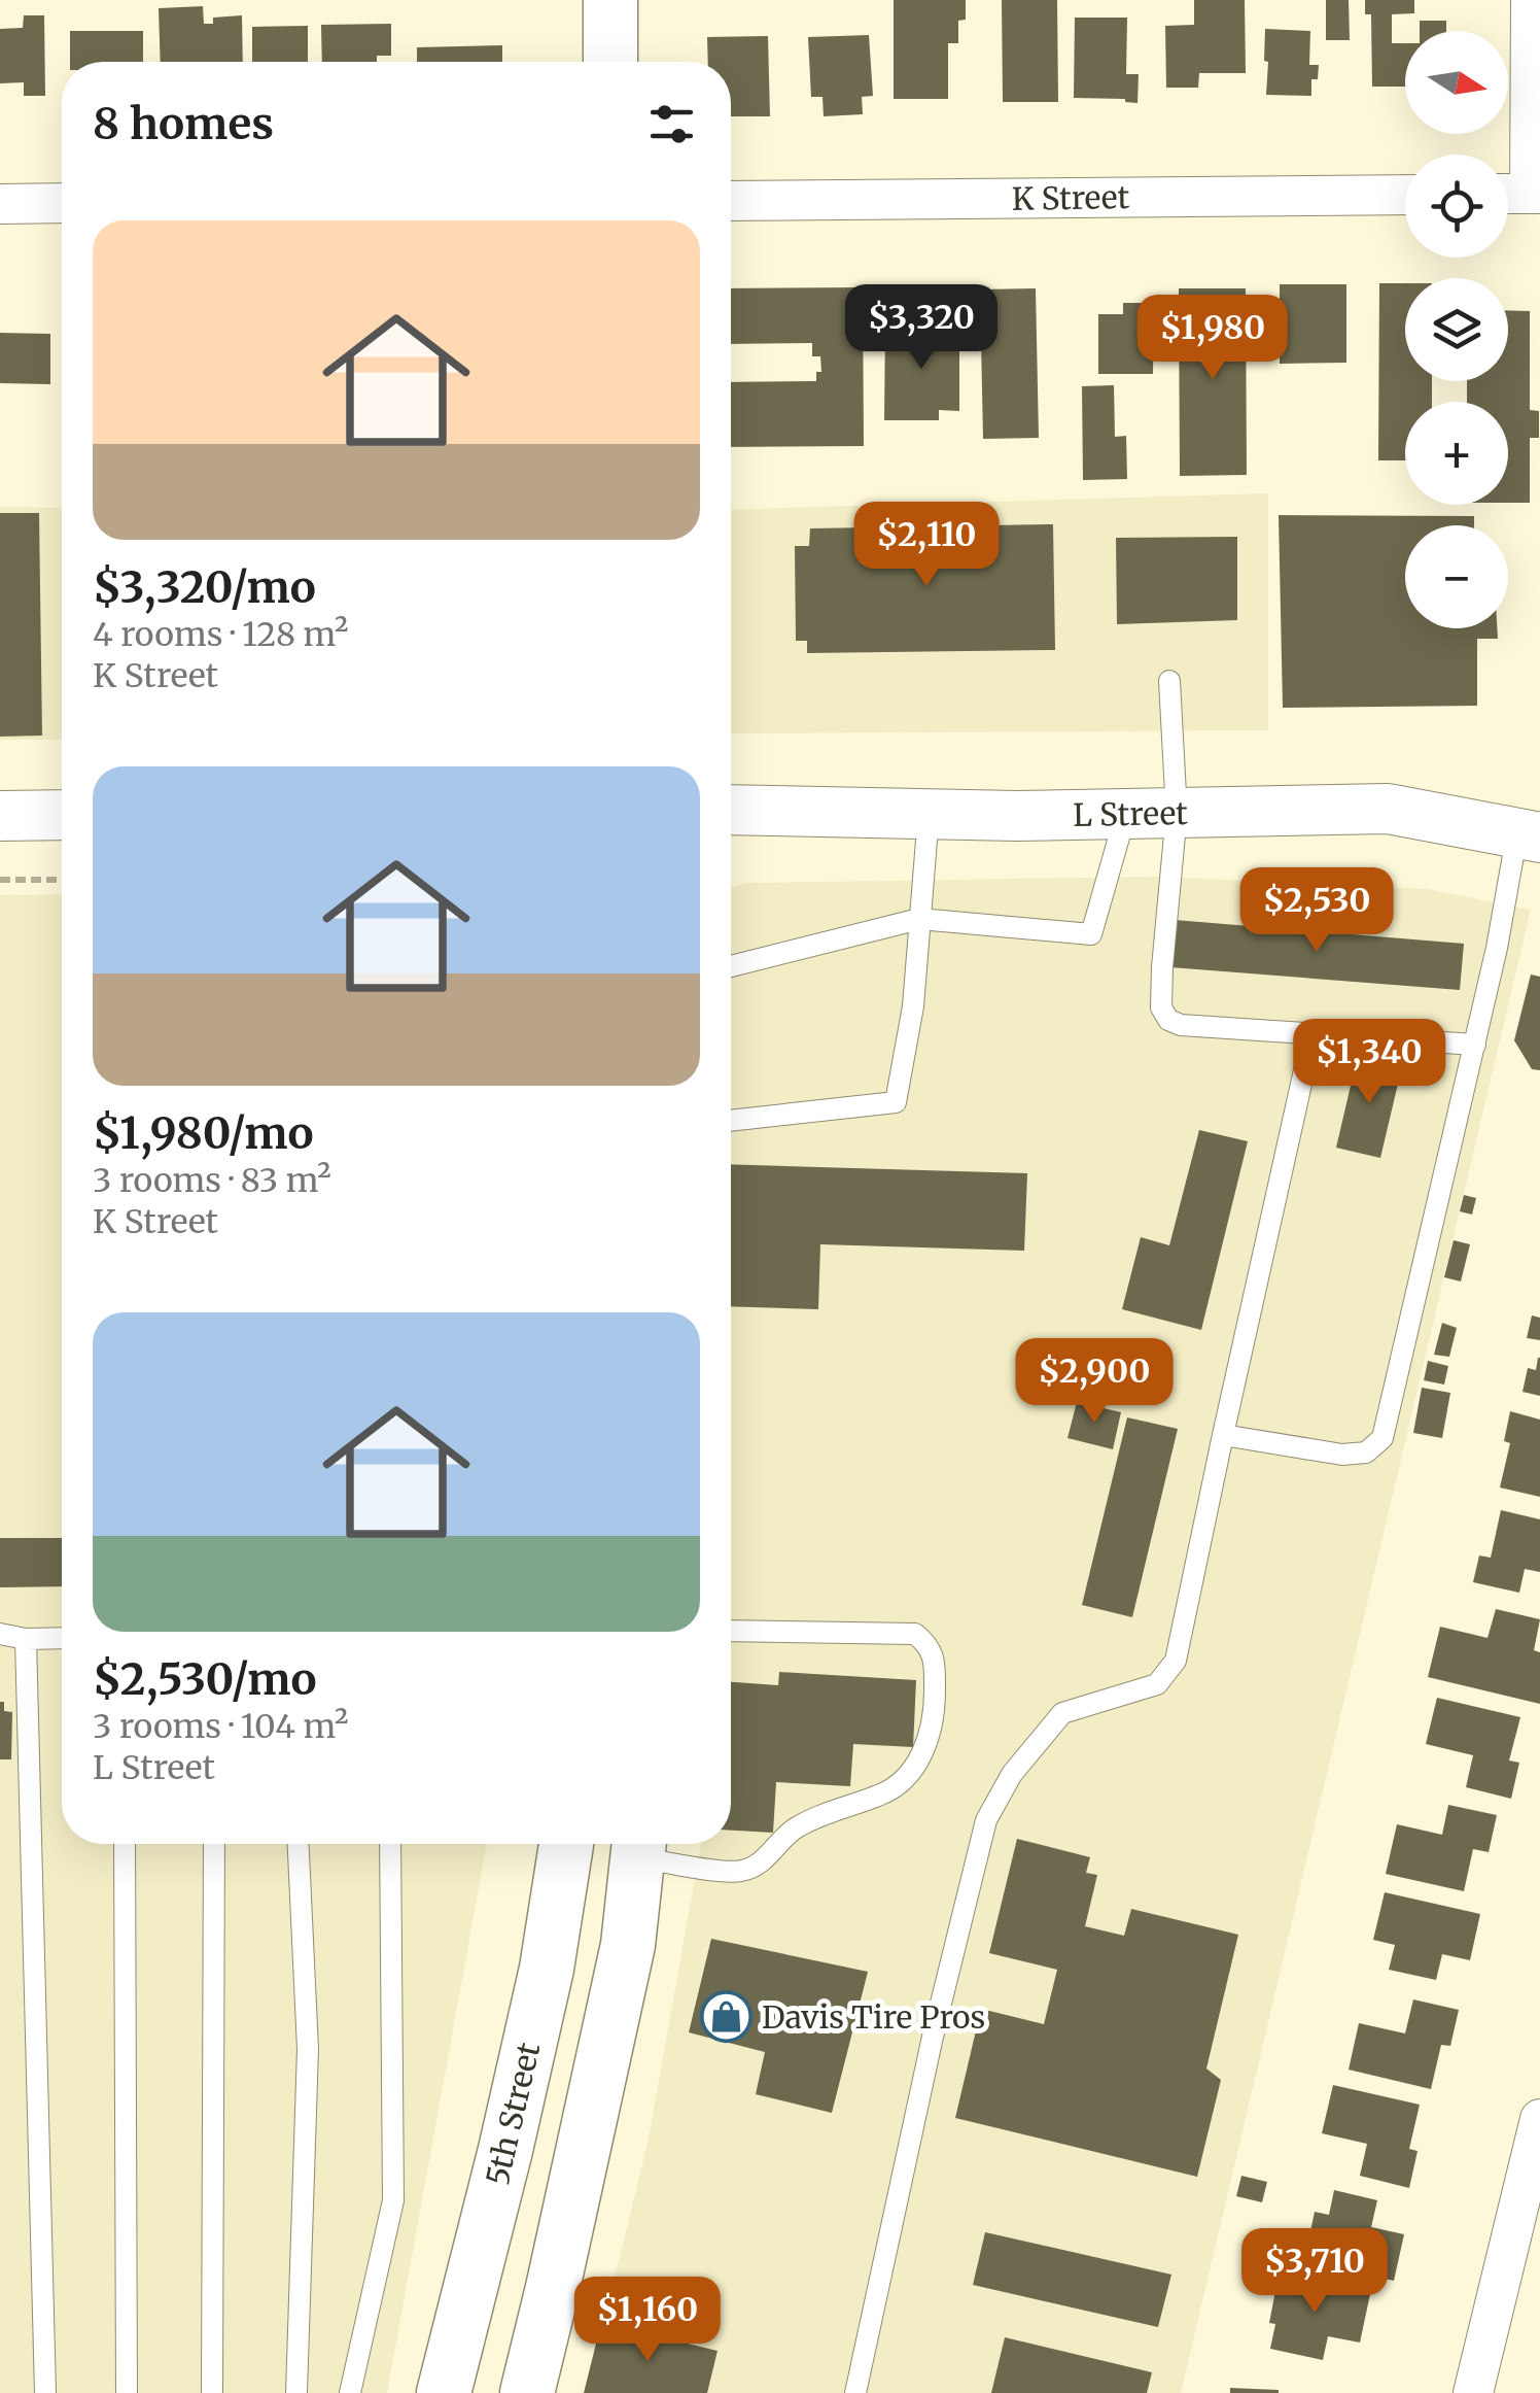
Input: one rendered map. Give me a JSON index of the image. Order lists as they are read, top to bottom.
{
  "streets": {
    "main road": ["5th Street"],
    "street": ["K Street", "L Street"]
  },
  "places": {
    "shop": ["Davis Tire Pros"]
  },
  "north": "right",
  "page": {
    "map_buttons": ["+", "−"],
    "heading": "8 homes",
    "list": [
      {
        "name": "$3,320/mo",
        "note": "4 rooms · 128 m² · K Street"
      },
      {
        "name": "$1,980/mo",
        "note": "3 rooms · 83 m² · K Street"
      },
      {
        "name": "$2,530/mo",
        "note": "3 rooms · 104 m² · L Street"
      }
    ],
    "price": [
      "$3,320",
      "$1,980",
      "$2,110",
      "$2,530",
      "$1,340",
      "$2,900",
      "$3,710",
      "$1,160"
    ]
  }
}
